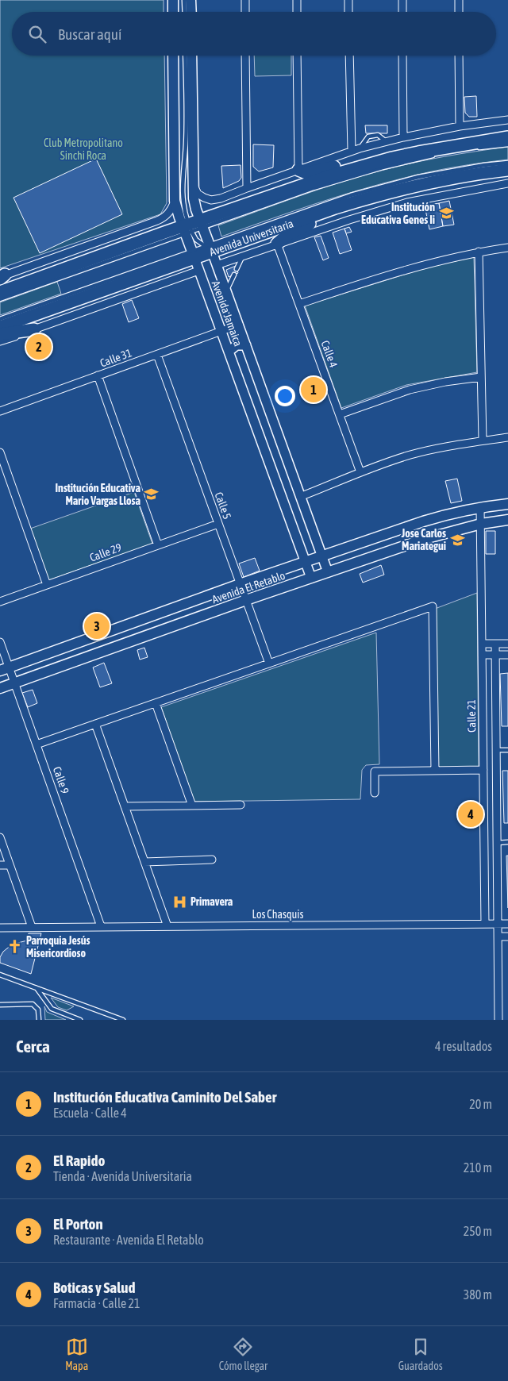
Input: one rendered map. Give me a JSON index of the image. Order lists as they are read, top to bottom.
{
  "streets": {
    "main road": ["Avenida Universitaria", "Avenida Jamaica", "Avenida El Retablo"],
    "street": [
      "Calle 4",
      "Calle 31",
      "Calle 5",
      "Calle 29",
      "Calle 21",
      "Calle 9",
      "Los Chasquis"
    ]
  },
  "crossings": [
    ["Avenida Universitaria", "Avenida Jamaica"],
    ["Avenida Universitaria", "Calle 4"],
    ["Avenida Jamaica", "Calle 31"],
    ["Avenida Jamaica", "Avenida El Retablo"],
    ["Calle 31", "Calle 5"],
    ["Calle 5", "Calle 29"],
    ["Calle 5", "Avenida El Retablo"],
    ["Avenida El Retablo", "Calle 21"],
    ["Avenida El Retablo", "Calle 9"],
    ["Calle 21", "Los Chasquis"],
    ["Calle 9", "Los Chasquis"]
  ],
  "parks": ["Club Metropolitano Sinchi Roca"],
  "places": {
    "school or university": ["Institución Educativa Genes Ii", "Institución Educativa Mario Vargas Llosa", "Jose Carlos Mariategui"],
    "hospital": ["Primavera"],
    "church": ["Parroquia Jesús Misericordioso"]
  },
  "page": {
    "search": "Buscar aquí",
    "pins": [
      "2",
      "1",
      "3",
      "4"
    ],
    "heading": ["Cerca", "4 resultados"],
    "list": [
      {
        "mark": "1",
        "name": "Institución Educativa Caminito Del Saber",
        "note": "Escuela · Calle 4",
        "value": "20 m"
      },
      {
        "mark": "2",
        "name": "El Rapido",
        "note": "Tienda · Avenida Universitaria",
        "value": "210 m"
      },
      {
        "mark": "3",
        "name": "El Porton",
        "note": "Restaurante · Avenida El Retablo",
        "value": "250 m"
      },
      {
        "mark": "4",
        "name": "Boticas y Salud",
        "note": "Farmacia · Calle 21",
        "value": "380 m"
      }
    ],
    "nav": ["Mapa", "Cómo llegar", "Guardados"]
  }
}
